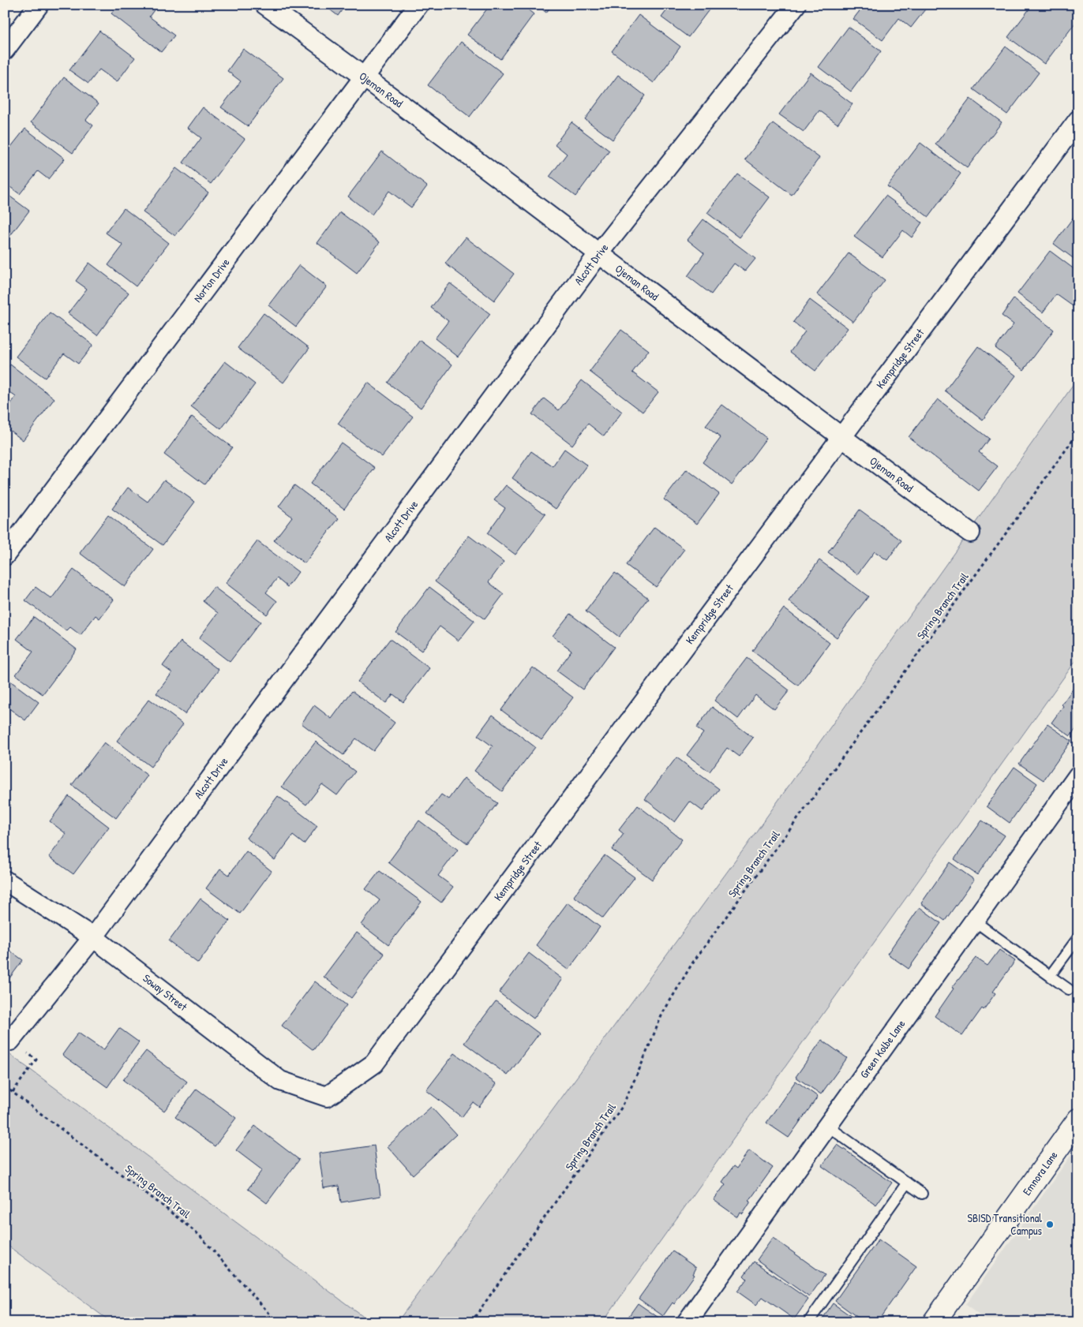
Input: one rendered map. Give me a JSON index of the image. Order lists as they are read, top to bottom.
{
  "streets": {
    "street": [
      "Ojeman Road",
      "Alcott Drive",
      "Norton Drive",
      "Kempridge Street",
      "Soway Street",
      "Green Kolbe Lane",
      "Emnora Lane"
    ],
    "path": ["Spring Branch Trail"]
  },
  "crossings": [
    ["Ojeman Road", "Alcott Drive"],
    ["Ojeman Road", "Norton Drive"],
    ["Ojeman Road", "Kempridge Street"],
    ["Alcott Drive", "Soway Street"],
    ["Kempridge Street", "Soway Street"]
  ],
  "places": ["SBISD Transitional Campus"]
}
